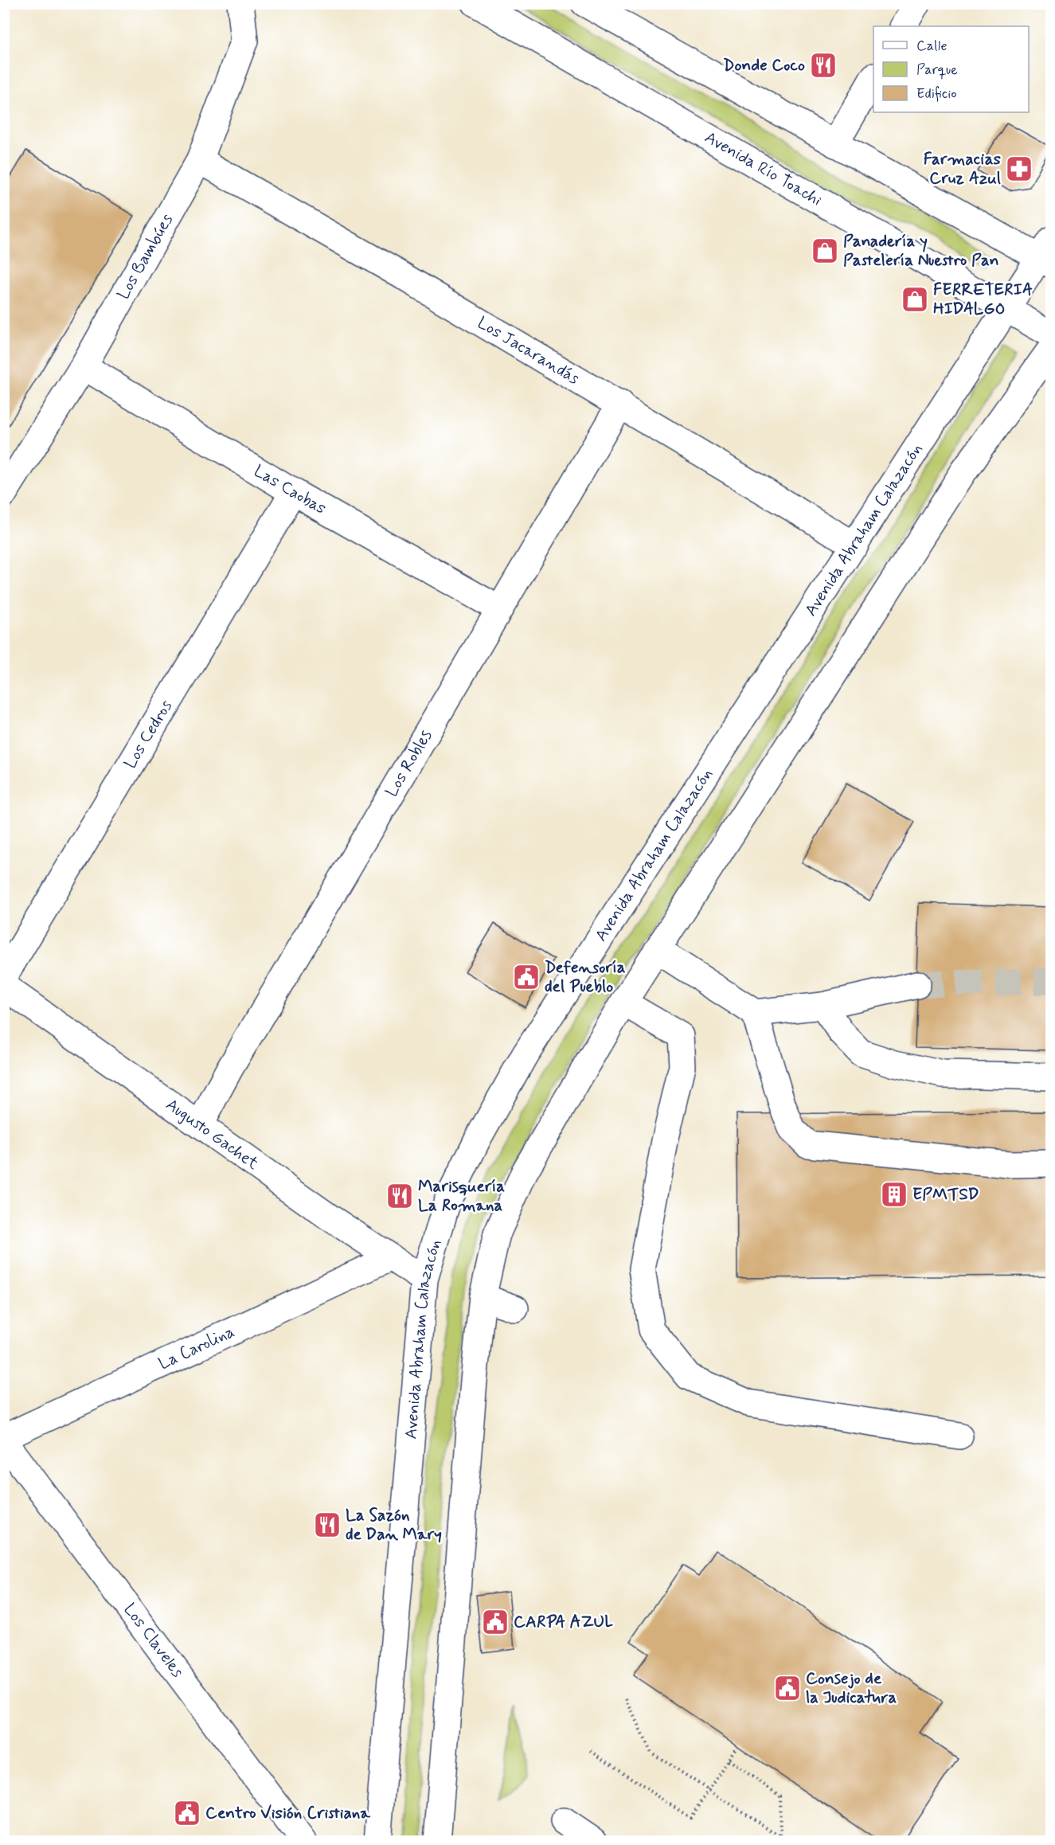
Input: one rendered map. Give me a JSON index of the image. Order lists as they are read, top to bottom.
{
  "streets": {
    "street": [
      "Avenida Río Toachi",
      "Los Bambúes",
      "Los Jacarandás",
      "Las Caobas",
      "Avenida Abraham Calazacón",
      "Los Cedros",
      "Los Robles",
      "Augusto Gachet",
      "La Carolina",
      "Los Claveles"
    ]
  },
  "crossings": [
    ["Avenida Río Toachi", "Avenida Abraham Calazacón"],
    ["Los Bambúes", "Los Jacarandás"],
    ["Los Bambúes", "Las Caobas"],
    ["Los Jacarandás", "Avenida Abraham Calazacón"],
    ["Los Jacarandás", "Los Robles"],
    ["Las Caobas", "Los Cedros"],
    ["Las Caobas", "Los Robles"],
    ["Avenida Abraham Calazacón", "Augusto Gachet"],
    ["Los Robles", "Augusto Gachet"],
    ["Augusto Gachet", "La Carolina"],
    ["La Carolina", "Los Claveles"]
  ],
  "places": {
    "restaurant": ["Donde Coco", "Marisquería La Romana", "La Sazón de Dan Mary"],
    "pharmacy": ["Farmacias Cruz Azul"],
    "shop": ["Panadería y Pastelería Nuestro Pan", "FERRETERIA HIDALGO"],
    "public building": [
      "Defensoría del Pueblo",
      "CARPA AZUL",
      "Consejo de la Judicatura",
      "Centro Visión Cristiana"
    ],
    "building": ["EPMTSD"]
  },
  "legend": ["Calle", "Parque", "Edificio"]
}
